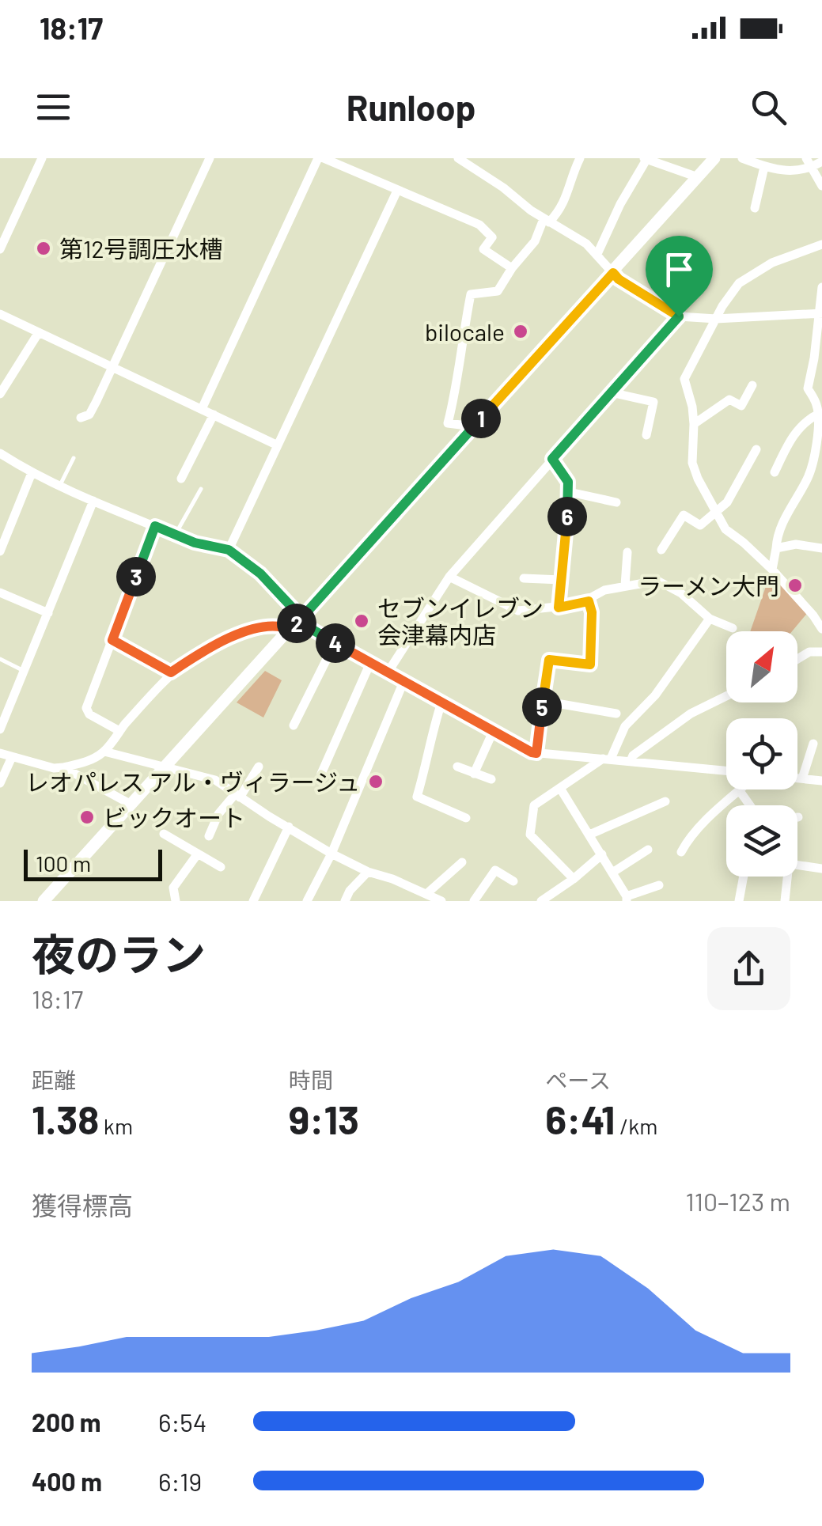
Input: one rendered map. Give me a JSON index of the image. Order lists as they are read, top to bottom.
{
  "places": [
    "第12号調圧水槽",
    "bilocale",
    "ラーメン大門",
    "セブンイレブン 会津幕内店",
    "レオパレス アル・ヴィラージュ",
    "ビックオート"
  ],
  "scale_bar": "100 m",
  "north": "top right",
  "page": {
    "status": "18:17",
    "header": "Runloop",
    "pins": [
      "1",
      "6",
      "3",
      "2",
      "4",
      "5"
    ],
    "scale": "100 m",
    "heading": ["夜のラン", "18:17"],
    "stats": [
      ["距離", "1.38 km"],
      ["時間", "9:13"],
      ["ペース", "6:41 /km"]
    ],
    "chart": ["獲得標高", "110–123 m"],
    "list": [
      {
        "name": "200 m",
        "note": "6:54"
      },
      {
        "name": "400 m",
        "note": "6:19"
      }
    ]
  }
}
